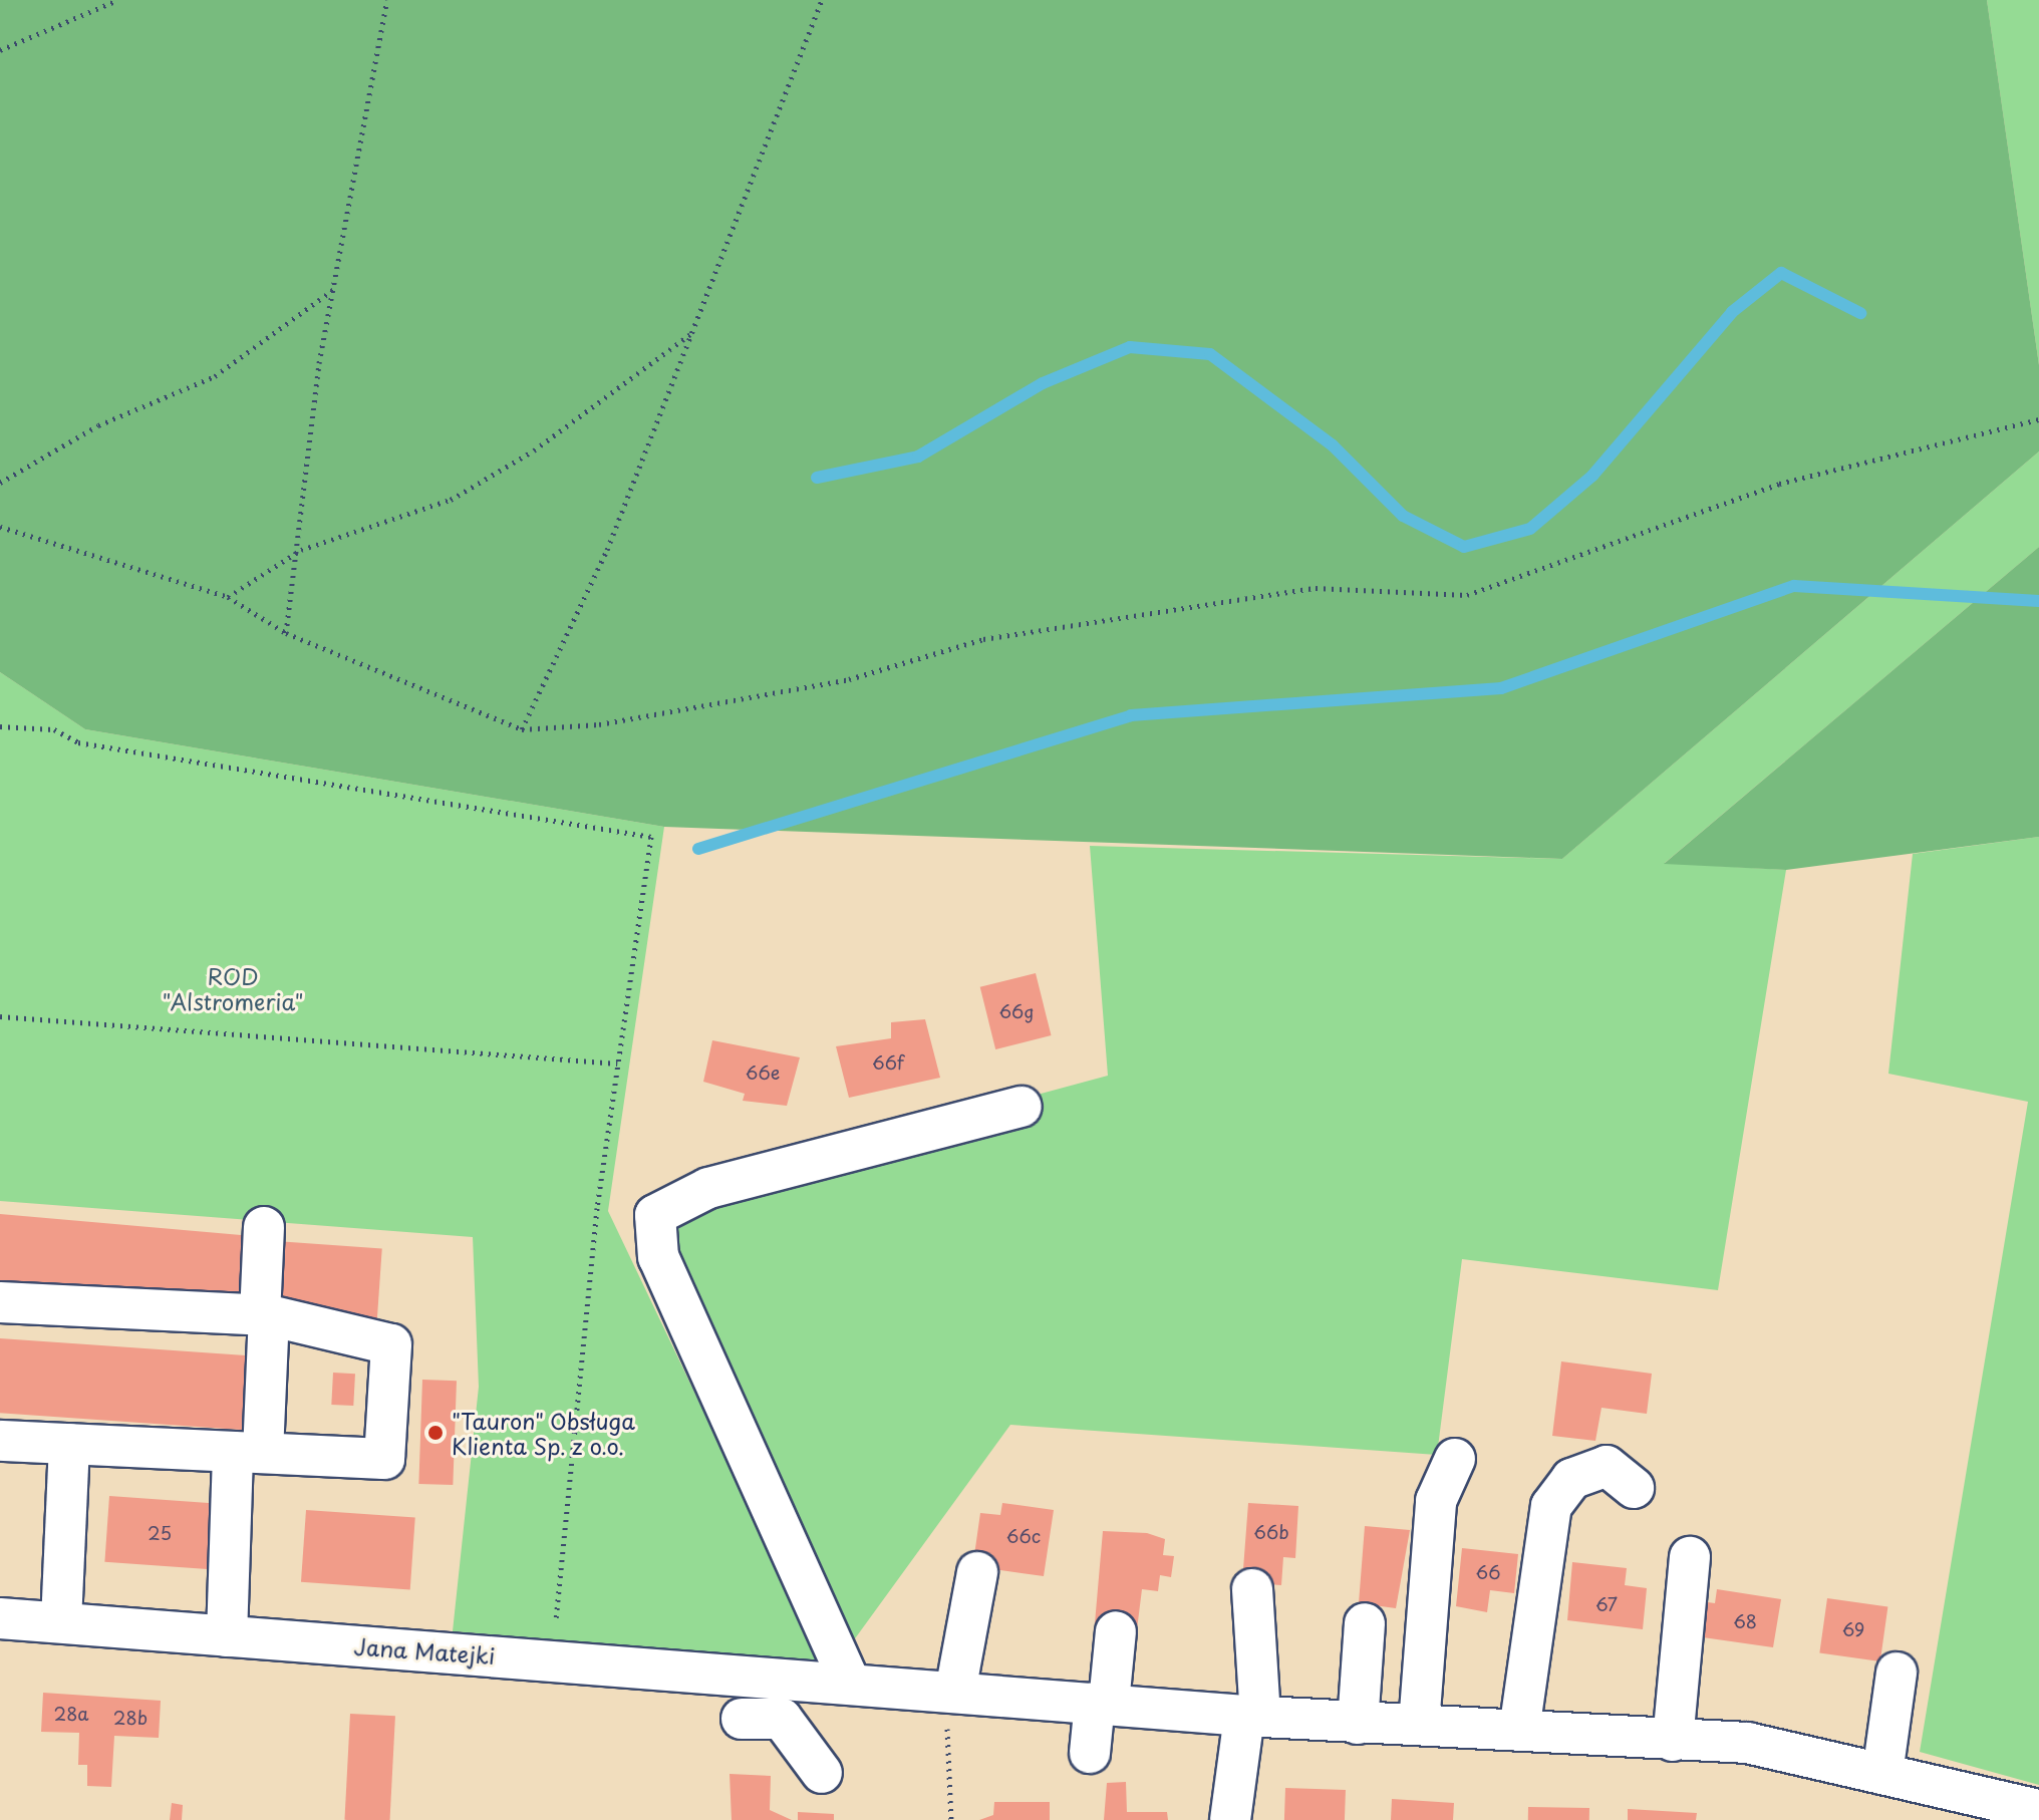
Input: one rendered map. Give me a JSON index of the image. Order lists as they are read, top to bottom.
{
  "streets": {
    "street": ["Jana Matejki"]
  },
  "parks": ["ROD \"Alstromeria\""],
  "places": ["\"Tauron\" Obsługa Klienta Sp. z o.o."],
  "house_numbers": [
    "66g",
    "66f",
    "66e",
    "66b",
    "25",
    "66c",
    "66",
    "67",
    "68",
    "69",
    "28a",
    "28b"
  ]
}
